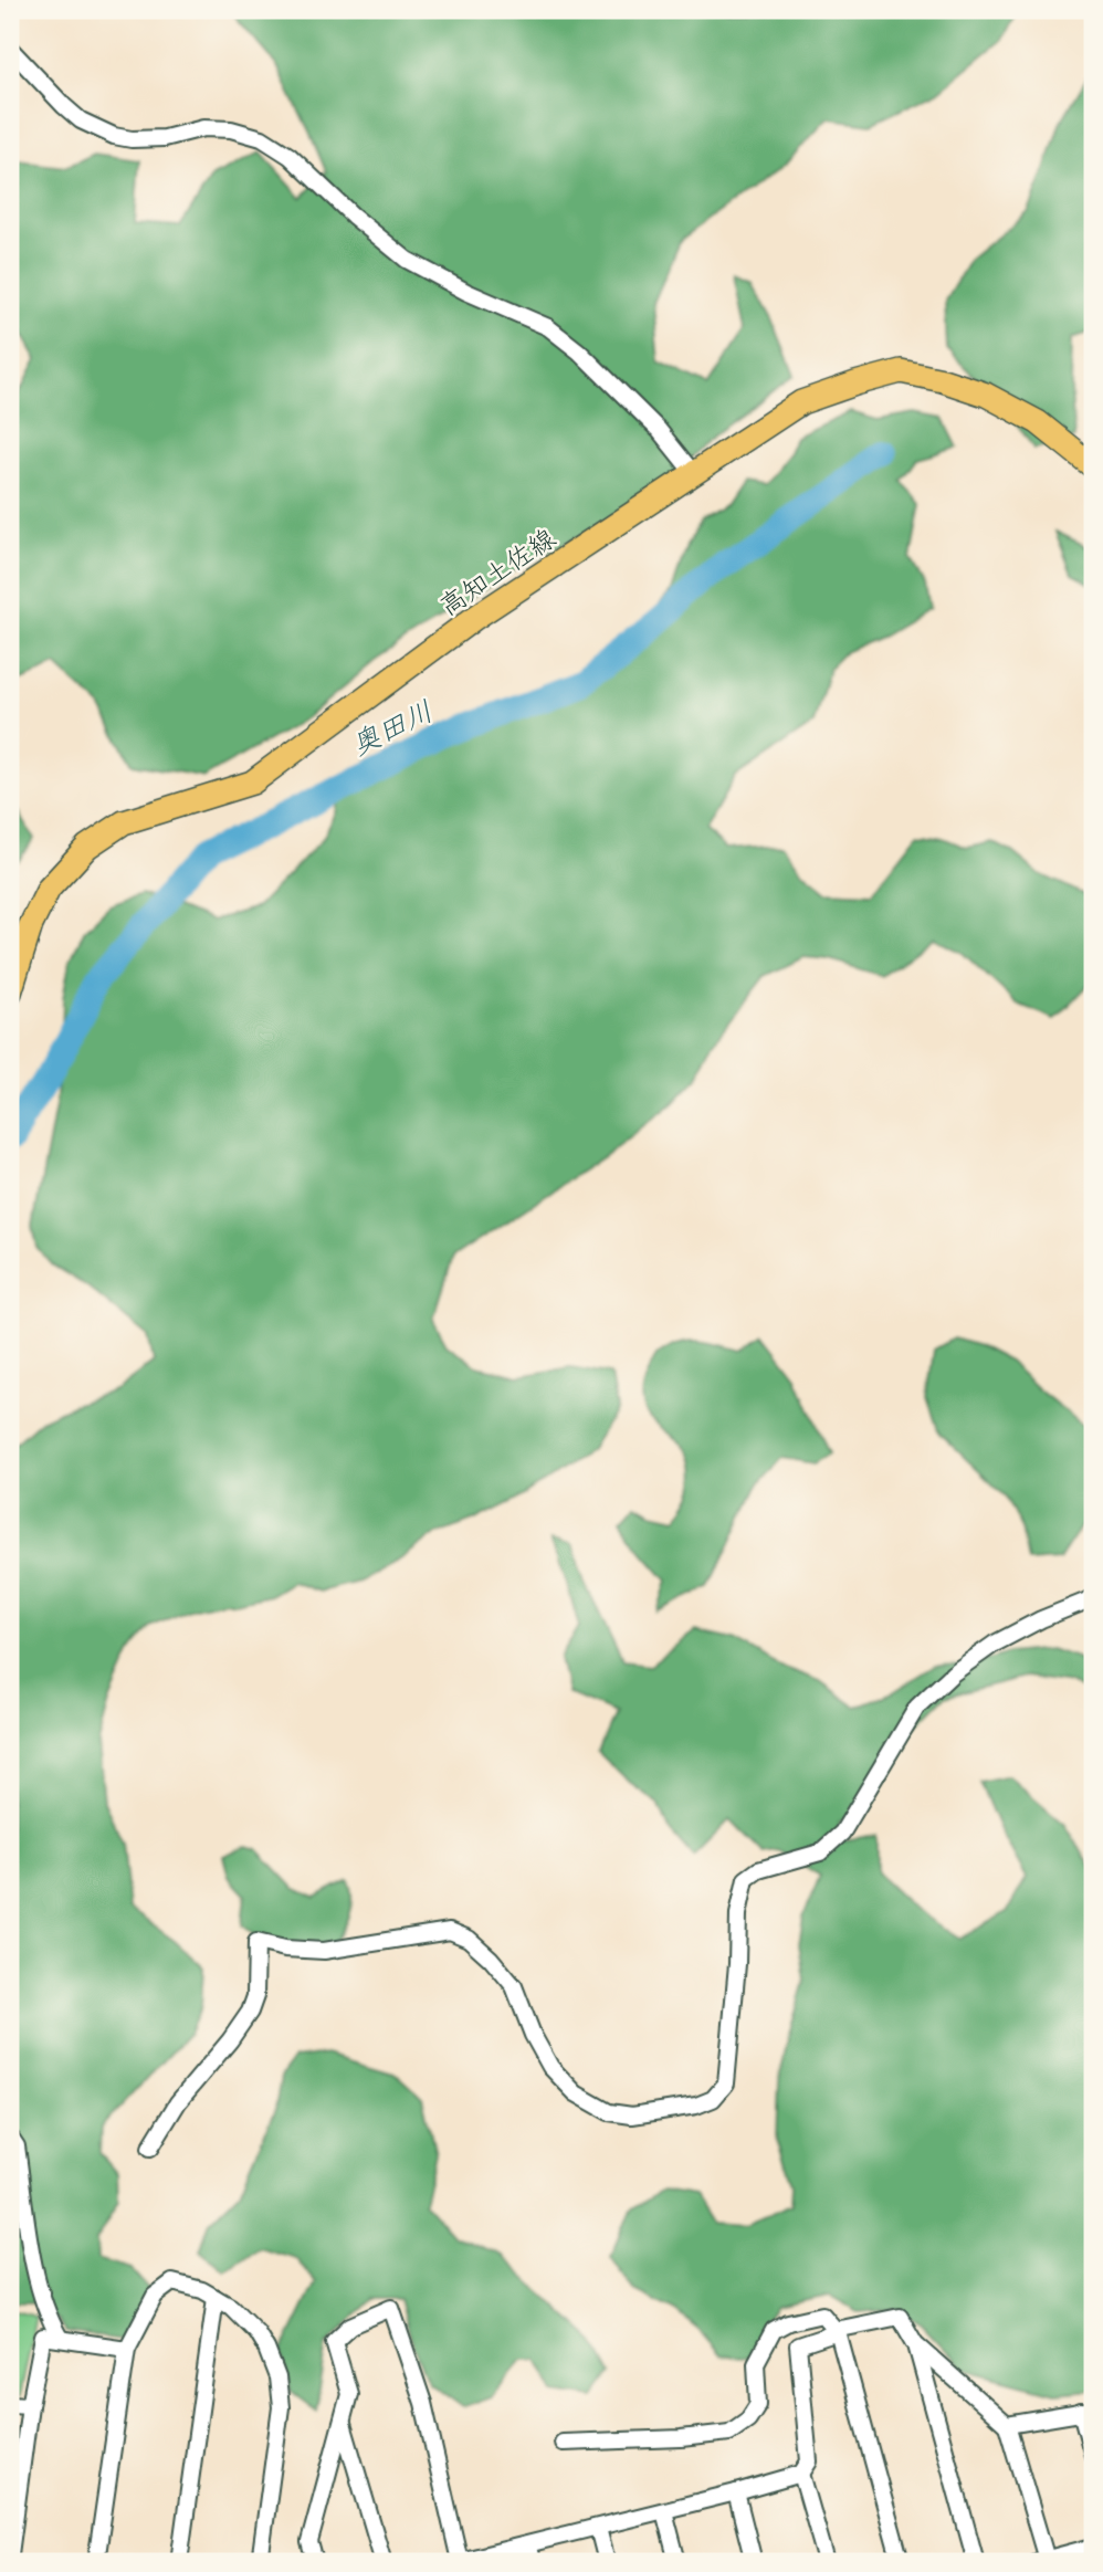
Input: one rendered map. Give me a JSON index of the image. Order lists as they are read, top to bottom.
{
  "streets": {
    "main road": ["高知土佐線"]
  },
  "water": ["奥田川"]
}
